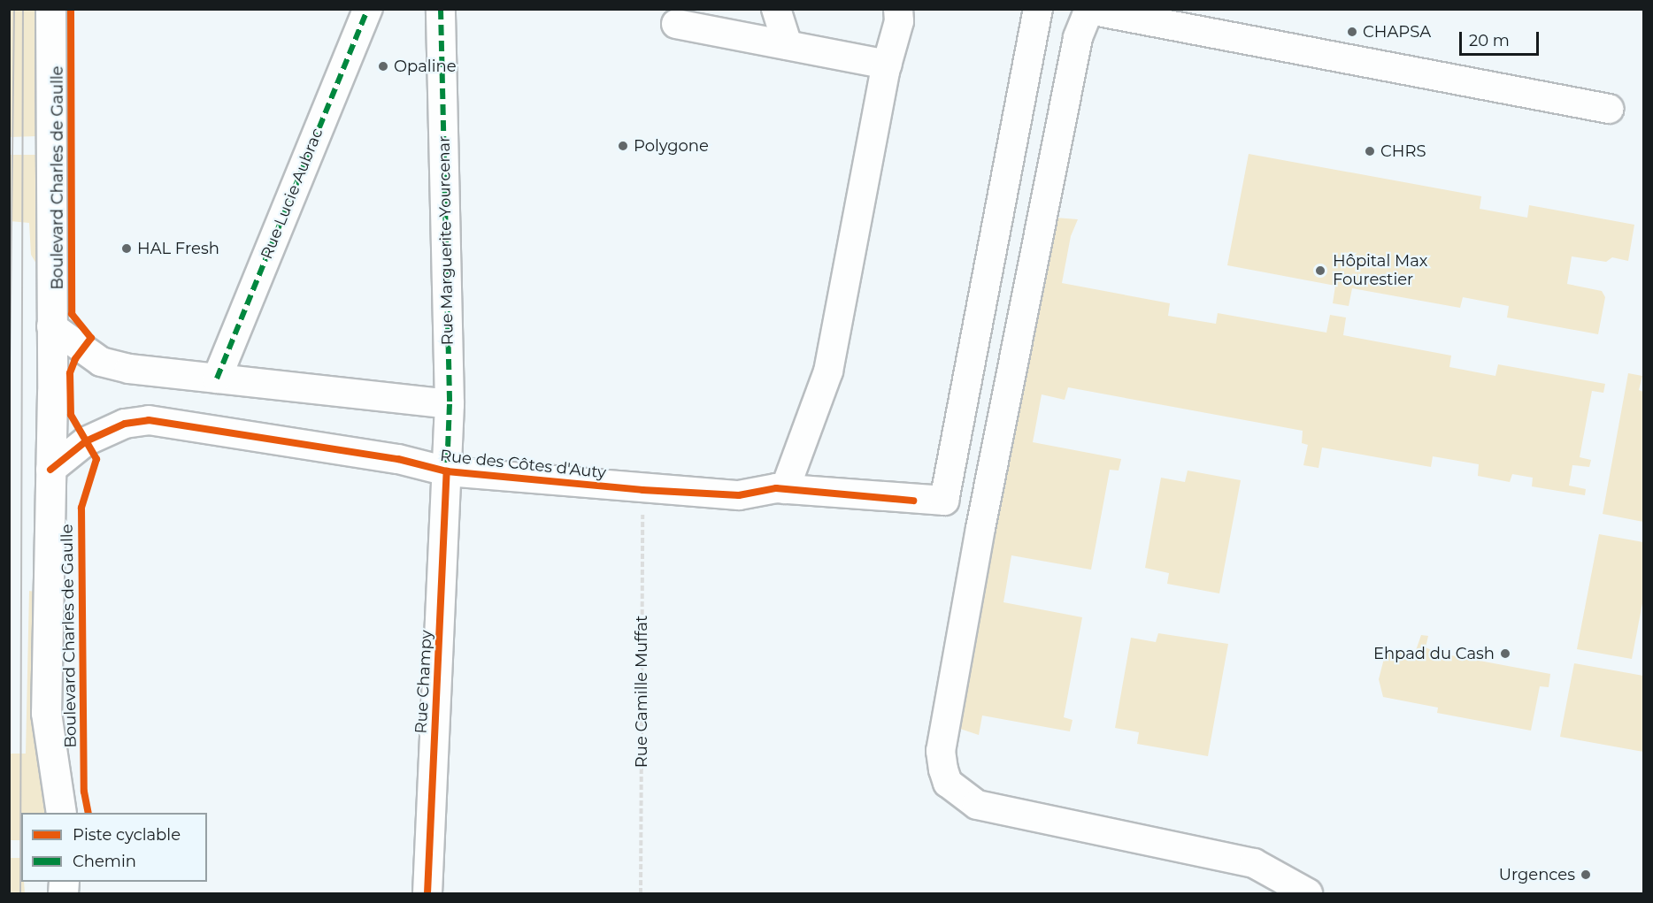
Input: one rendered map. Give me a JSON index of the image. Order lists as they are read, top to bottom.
{
  "streets": {
    "main road": ["Boulevard Charles de Gaulle"],
    "street": [
      "Rue Lucie Aubrac",
      "Rue Marguerite Yourcenar",
      "Rue des Côtes d'Auty",
      "Rue Champy"
    ],
    "path": ["Rue Camille Muffat"]
  },
  "crossings": [
    ["Boulevard Charles de Gaulle", "Rue des Côtes d'Auty"],
    ["Rue Marguerite Yourcenar", "Rue des Côtes d'Auty"],
    ["Rue Marguerite Yourcenar", "Rue Champy"],
    ["Rue des Côtes d'Auty", "Rue Champy"],
    ["Rue des Côtes d'Auty", "Rue Camille Muffat"]
  ],
  "places": [
    "CHAPSA",
    "Opaline",
    "Polygone",
    "CHRS",
    "HAL Fresh",
    "Hôpital Max Fourestier",
    "Ehpad du Cash",
    "Urgences"
  ],
  "legend": ["Piste cyclable", "Chemin"],
  "scale_bar": "20 m"
}
